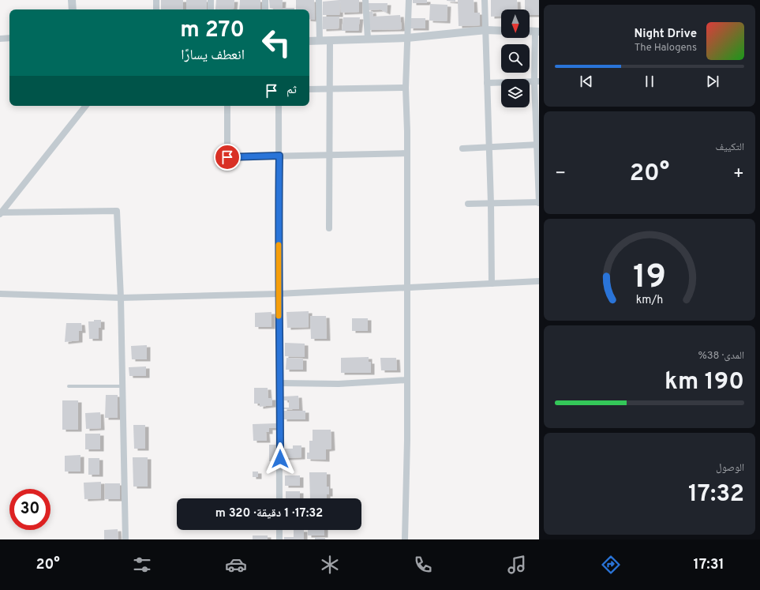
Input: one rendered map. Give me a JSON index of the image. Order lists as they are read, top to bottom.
{
  "north": "bottom",
  "page": {
    "turn": ["270 m", "انعطف يسارًا"],
    "song": ["Night Drive", "The Halogens"],
    "then": "ثم",
    "tile": [
      "التكييف",
      ["المدى · 38%", "190 km"],
      ["الوصول", "17:32"]
    ],
    "heat": ["−", "20°", "+"],
    "limit": "30",
    "trip": "17:32 · 1 دقيقة · 320 m",
    "tabs": ["17:31", "20°"],
    "gauge": ["19", "km/h"]
  }
}
